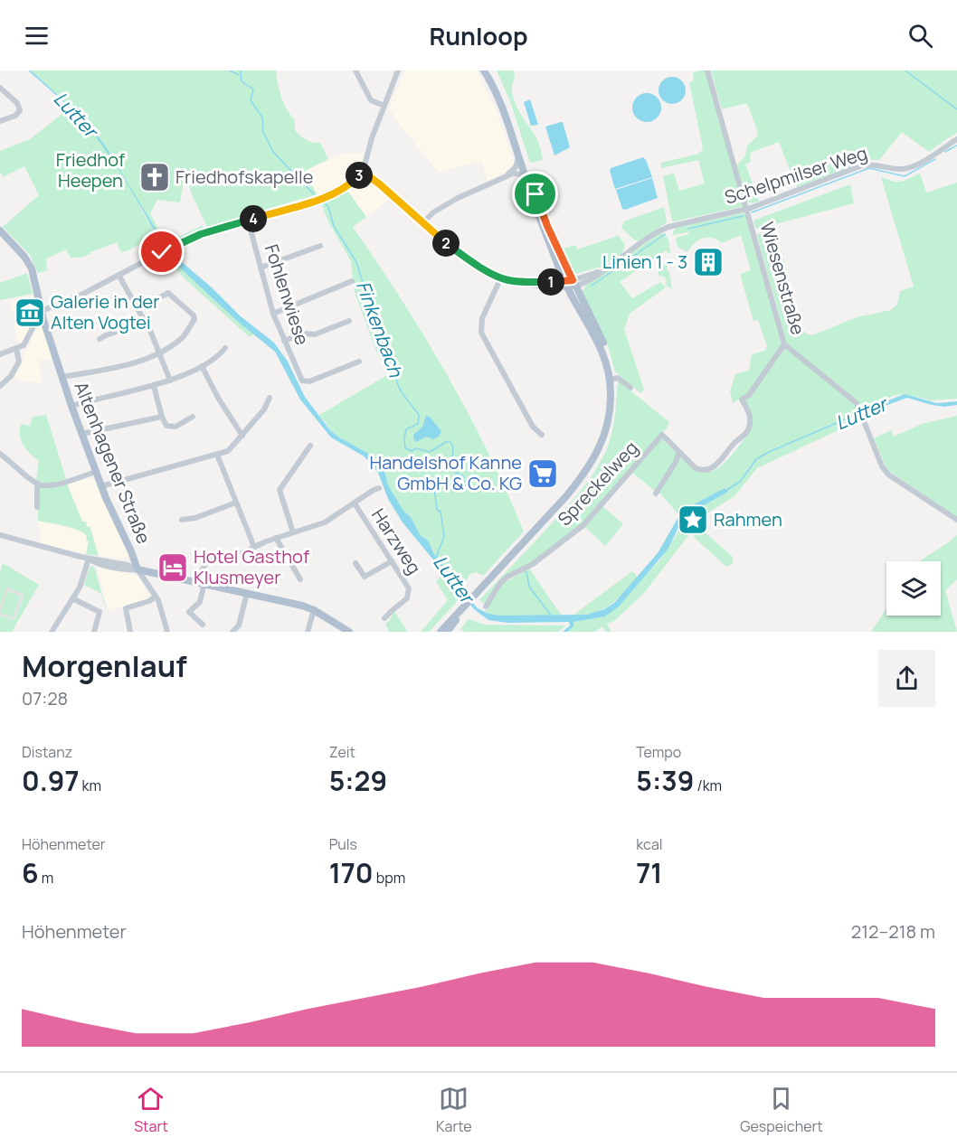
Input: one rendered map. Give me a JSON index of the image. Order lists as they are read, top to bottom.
{
  "streets": {
    "main road": ["Altenhagener Straße"],
    "street": [
      "Schelpmilser Weg",
      "Wiesenstraße",
      "Fohlenwiese",
      "Spreckelweg",
      "Harzweg"
    ]
  },
  "crossings": [
    ["Schelpmilser Weg", "Wiesenstraße"]
  ],
  "water": ["Lutter", "Finkenbach"],
  "parks": ["Friedhof Heepen"],
  "places": {
    "church": ["Friedhofskapelle"],
    "building": ["Linien 1 - 3"],
    "museum": ["Galerie in der Alten Vogtei"],
    "supermarket": ["Handelshof Kanne GmbH & Co. KG"],
    "place": ["Rahmen"],
    "hotel": ["Hotel Gasthof Klusmeyer"]
  },
  "page": {
    "header": "Runloop",
    "pins": [
      "3",
      "4",
      "2",
      "1"
    ],
    "heading": ["Morgenlauf", "07:28"],
    "stats": [
      ["Distanz", "0.97 km"],
      ["Zeit", "5:29"],
      ["Tempo", "5:39 /km"],
      ["Höhenmeter", "6 m"],
      ["Puls", "170 bpm"],
      ["kcal", "71"]
    ],
    "chart": ["Höhenmeter", "212–218 m"],
    "tabs": ["Start", "Karte", "Gespeichert"]
  }
}
